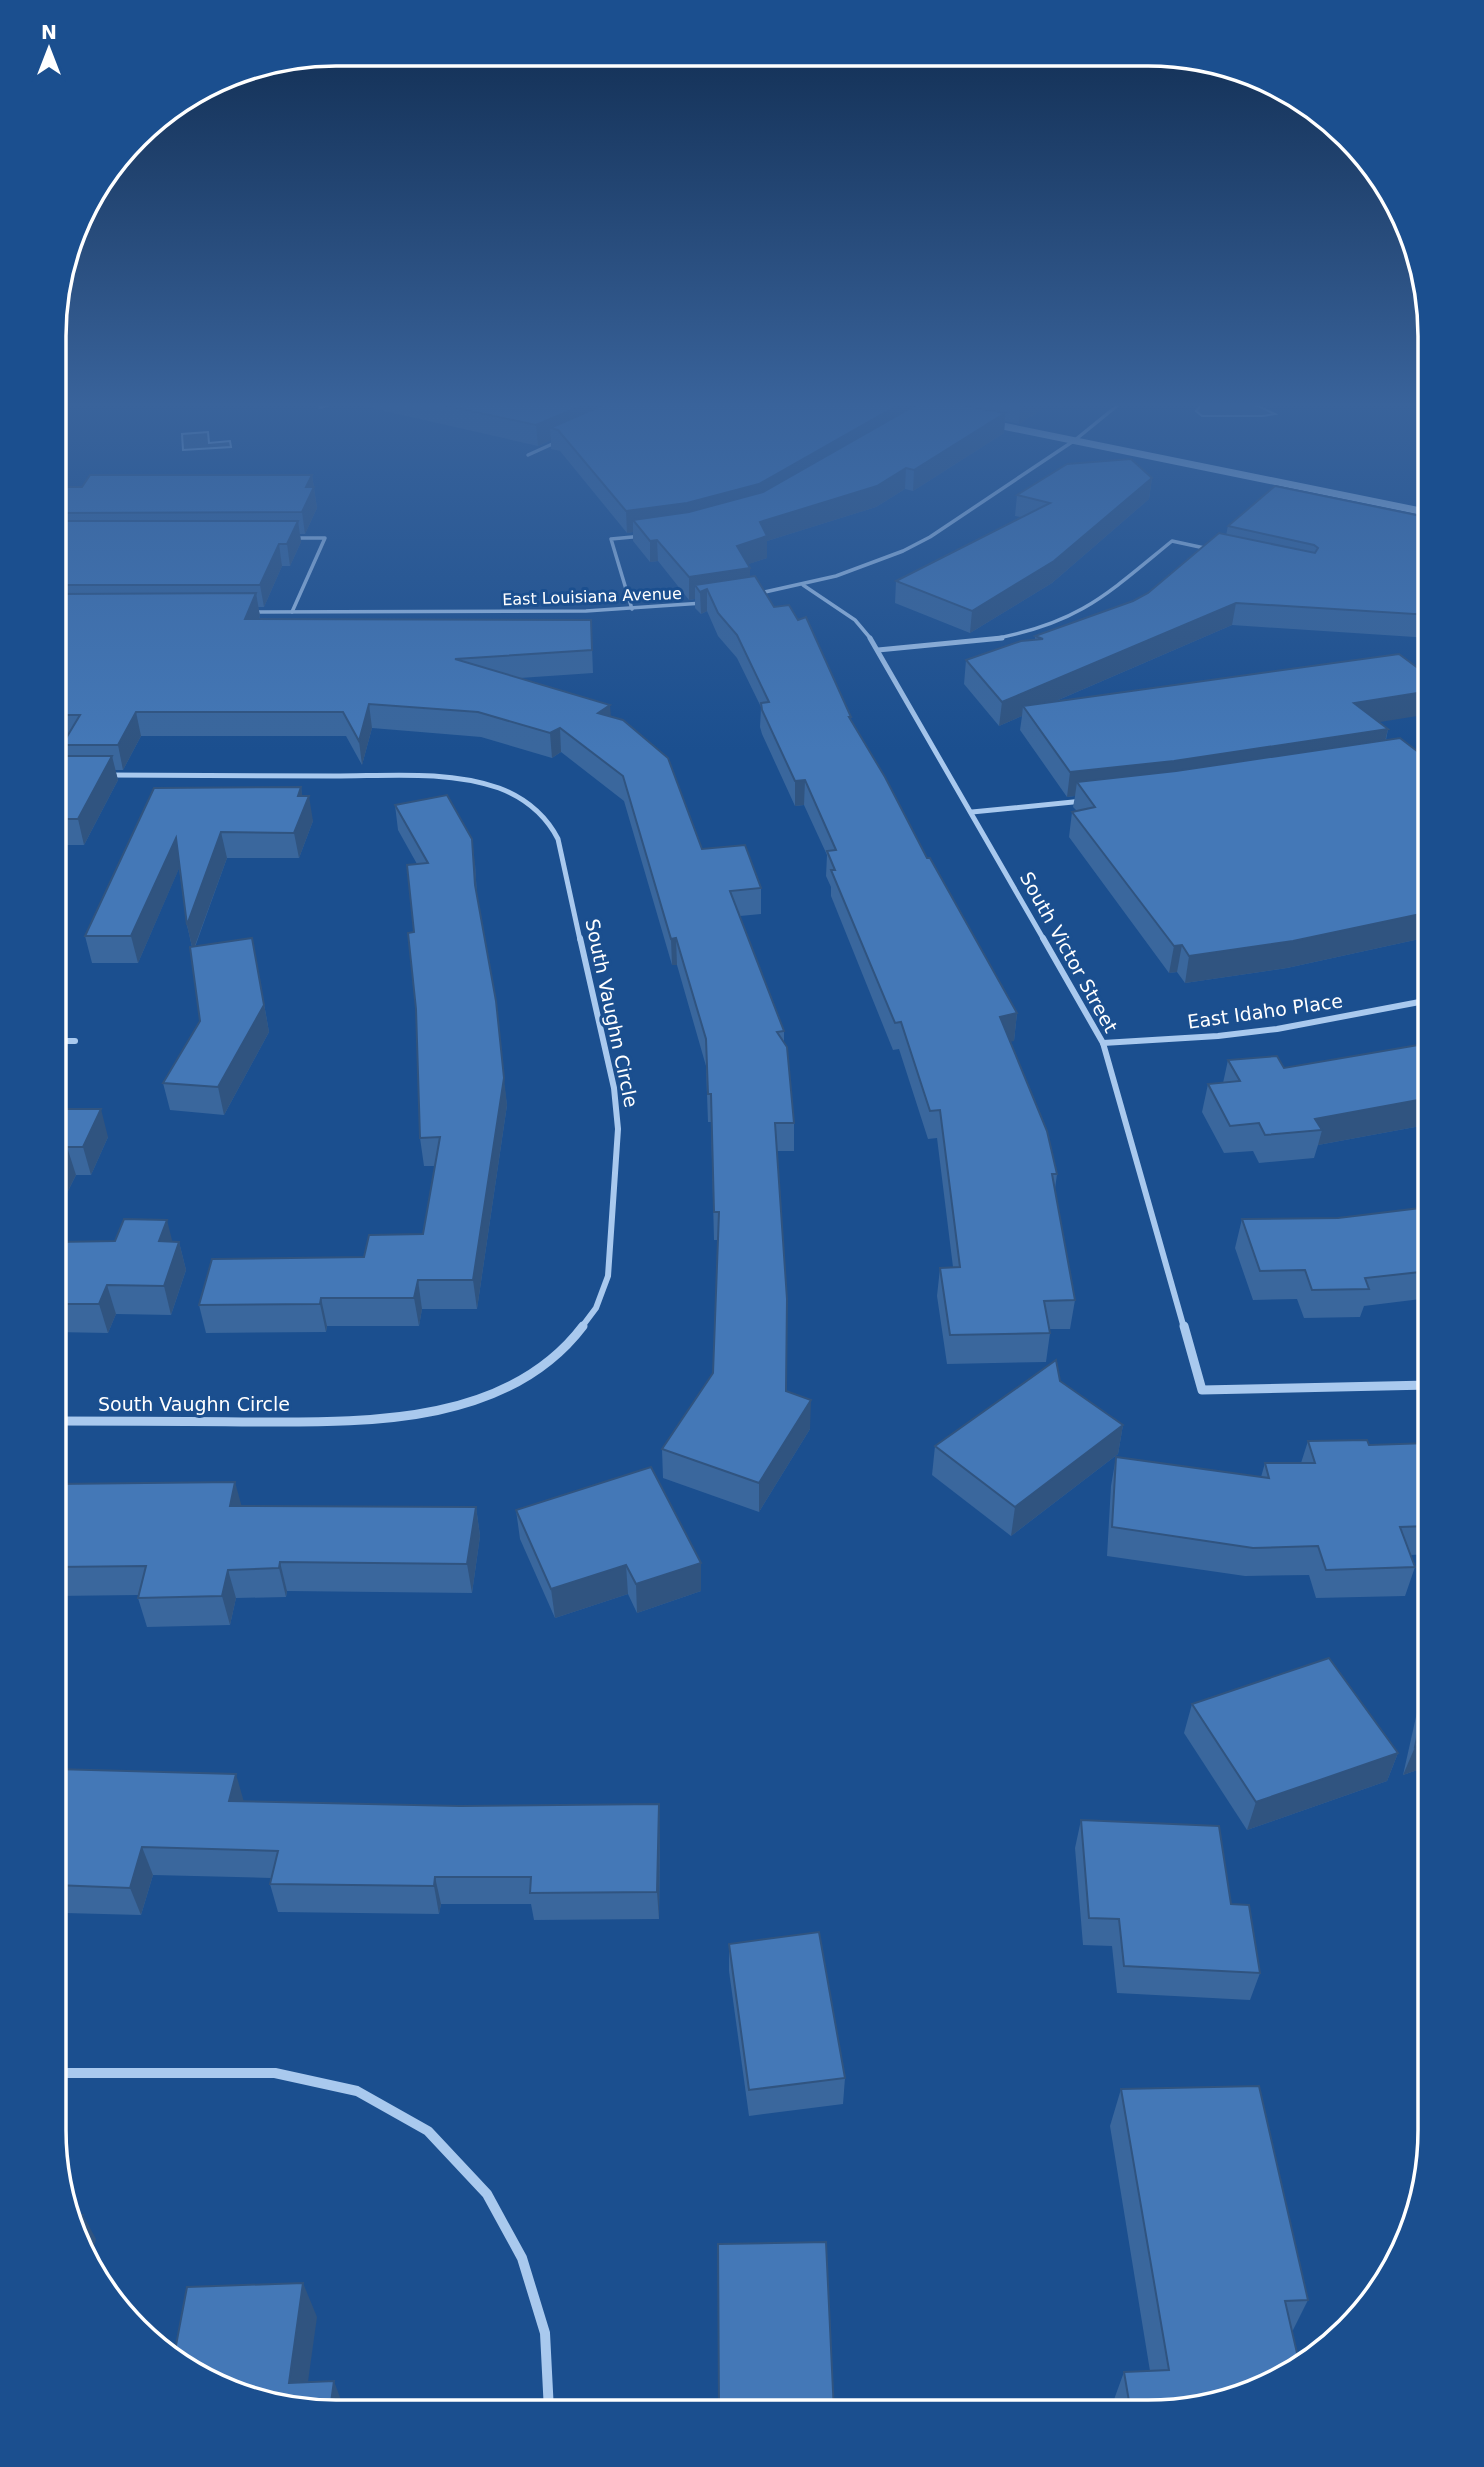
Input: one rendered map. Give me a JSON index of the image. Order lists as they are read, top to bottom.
{
  "streets": {
    "street": [
      "East Louisiana Avenue",
      "South Victor Street",
      "East Idaho Place",
      "South Vaughn Circle"
    ]
  },
  "crossings": [
    ["South Victor Street", "East Idaho Place"]
  ],
  "north": "top"
}
